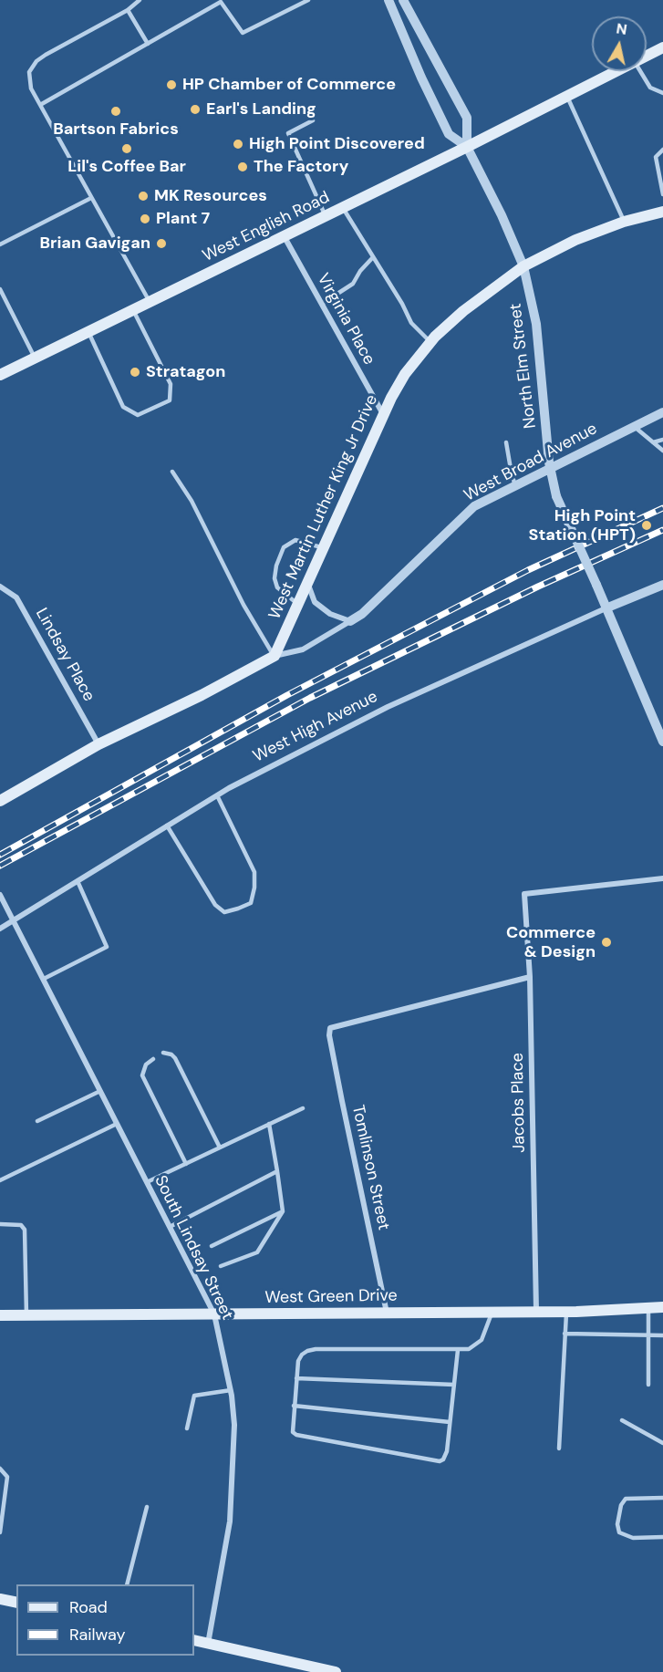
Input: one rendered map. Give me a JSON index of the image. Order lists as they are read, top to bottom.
{
  "streets": {
    "main road": ["West English Road", "West Martin Luther King Jr Drive", "West Green Drive"],
    "street": [
      "Virginia Place",
      "North Elm Street",
      "West Broad Avenue",
      "Lindsay Place",
      "West High Avenue",
      "Jacobs Place",
      "Tomlinson Street",
      "South Lindsay Street"
    ]
  },
  "crossings": [
    ["West English Road", "Virginia Place"],
    ["West English Road", "North Elm Street"],
    ["Virginia Place", "West Martin Luther King Jr Drive"],
    ["North Elm Street", "West Broad Avenue"],
    ["North Elm Street", "West Martin Luther King Jr Drive"],
    ["North Elm Street", "West High Avenue"],
    ["West Broad Avenue", "West Martin Luther King Jr Drive"],
    ["West High Avenue", "South Lindsay Street"],
    ["Jacobs Place", "Tomlinson Street"],
    ["Jacobs Place", "West Green Drive"],
    ["Tomlinson Street", "West Green Drive"],
    ["South Lindsay Street", "West Green Drive"]
  ],
  "places": [
    "HP Chamber of Commerce",
    "Earl's Landing",
    "Bartson Fabrics",
    "High Point Discovered",
    "Lil's Coffee Bar",
    "The Factory",
    "MK Resources",
    "Plant 7",
    "Brian Gavigan",
    "Stratagon",
    "High Point Station (HPT)",
    "Commerce & Design"
  ],
  "legend": ["Road", "Railway"],
  "north": "top"
}
